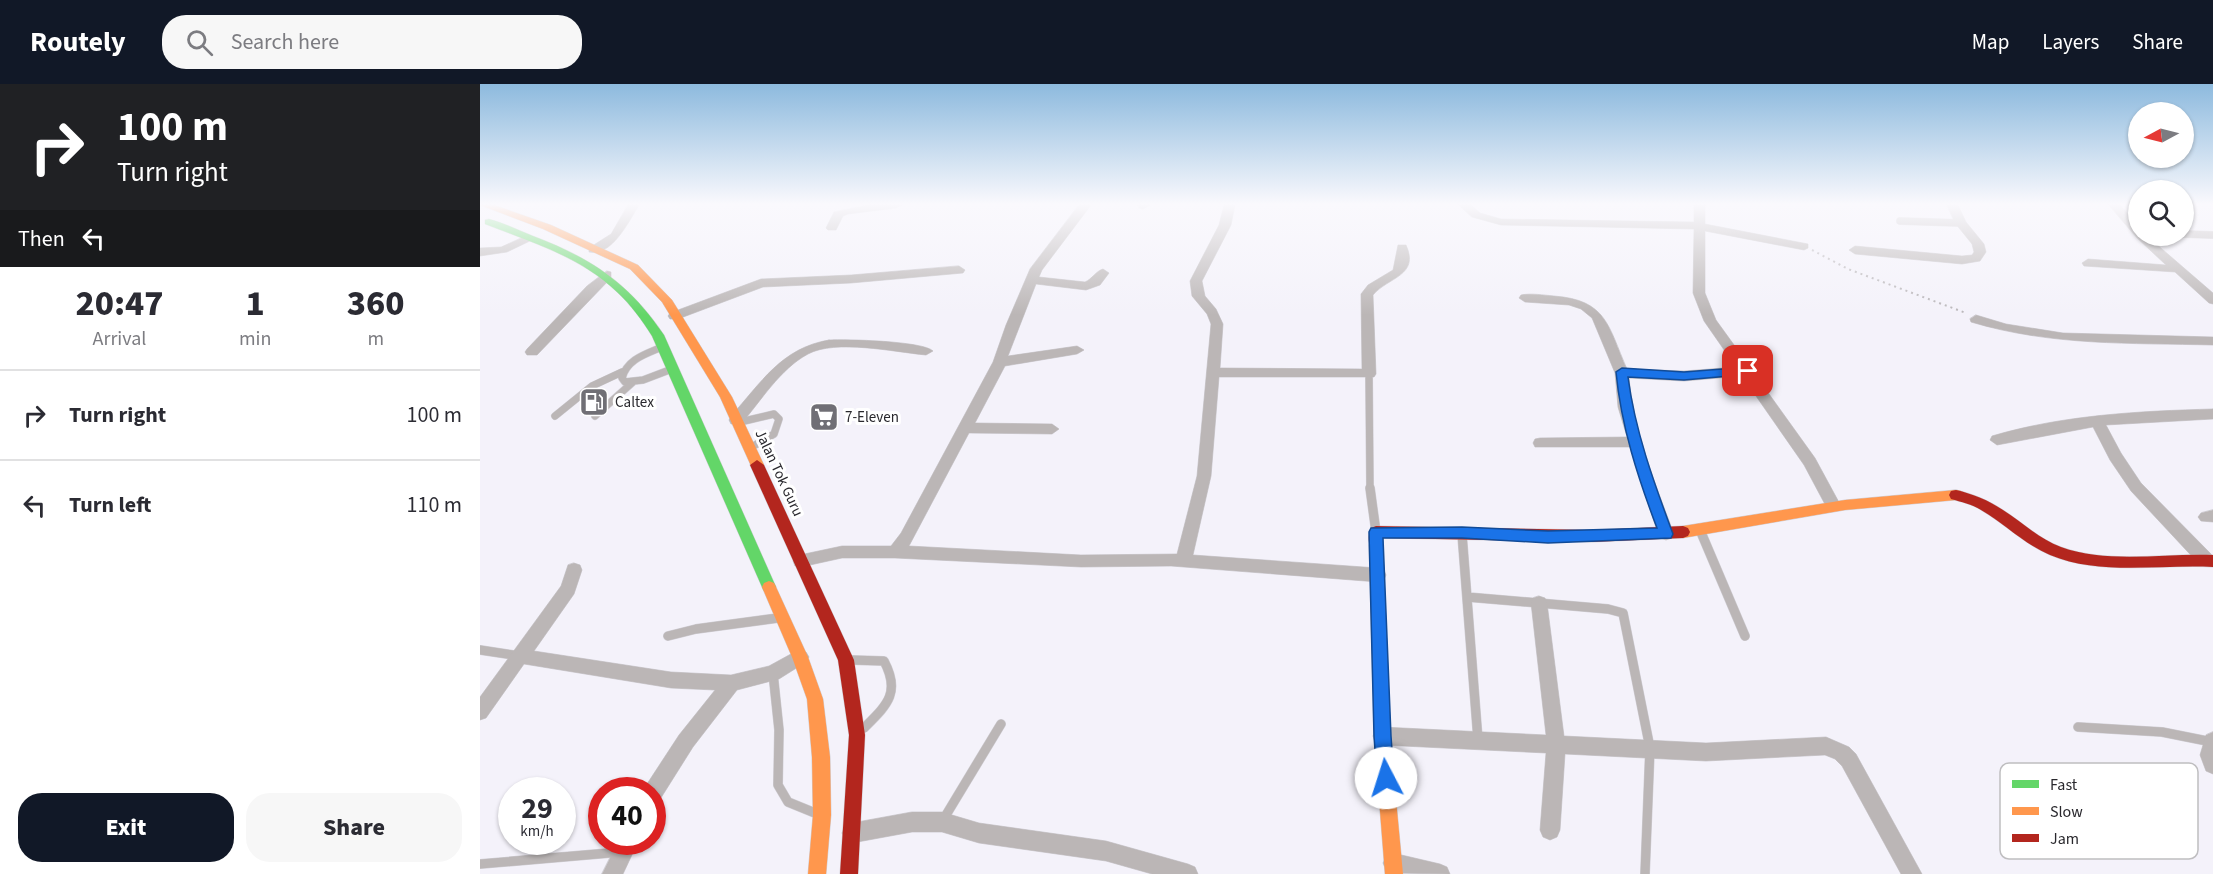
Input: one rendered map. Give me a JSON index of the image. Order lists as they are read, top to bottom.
{
  "streets": {
    "main road": ["Jalan Tok Guru"]
  },
  "places": {
    "fuel station": ["Caltex"],
    "supermarket": ["7-Eleven"]
  },
  "legend": ["Fast", "Slow", "Jam"],
  "north": "left",
  "page": {
    "header": "Routely",
    "search": "Search here",
    "nav": ["Map", "Layers", "Share"],
    "turn": ["100 m", "Turn right"],
    "then": "Then",
    "eta": [
      "20:47",
      "Arrival",
      "1",
      "min",
      "360",
      "m"
    ],
    "list": [
      {
        "name": "Turn right",
        "value": "100 m"
      },
      {
        "name": "Turn left",
        "value": "110 m"
      }
    ],
    "speed": "29 km/h",
    "limit": "40",
    "buttons": ["Exit", "Share"]
  }
}
